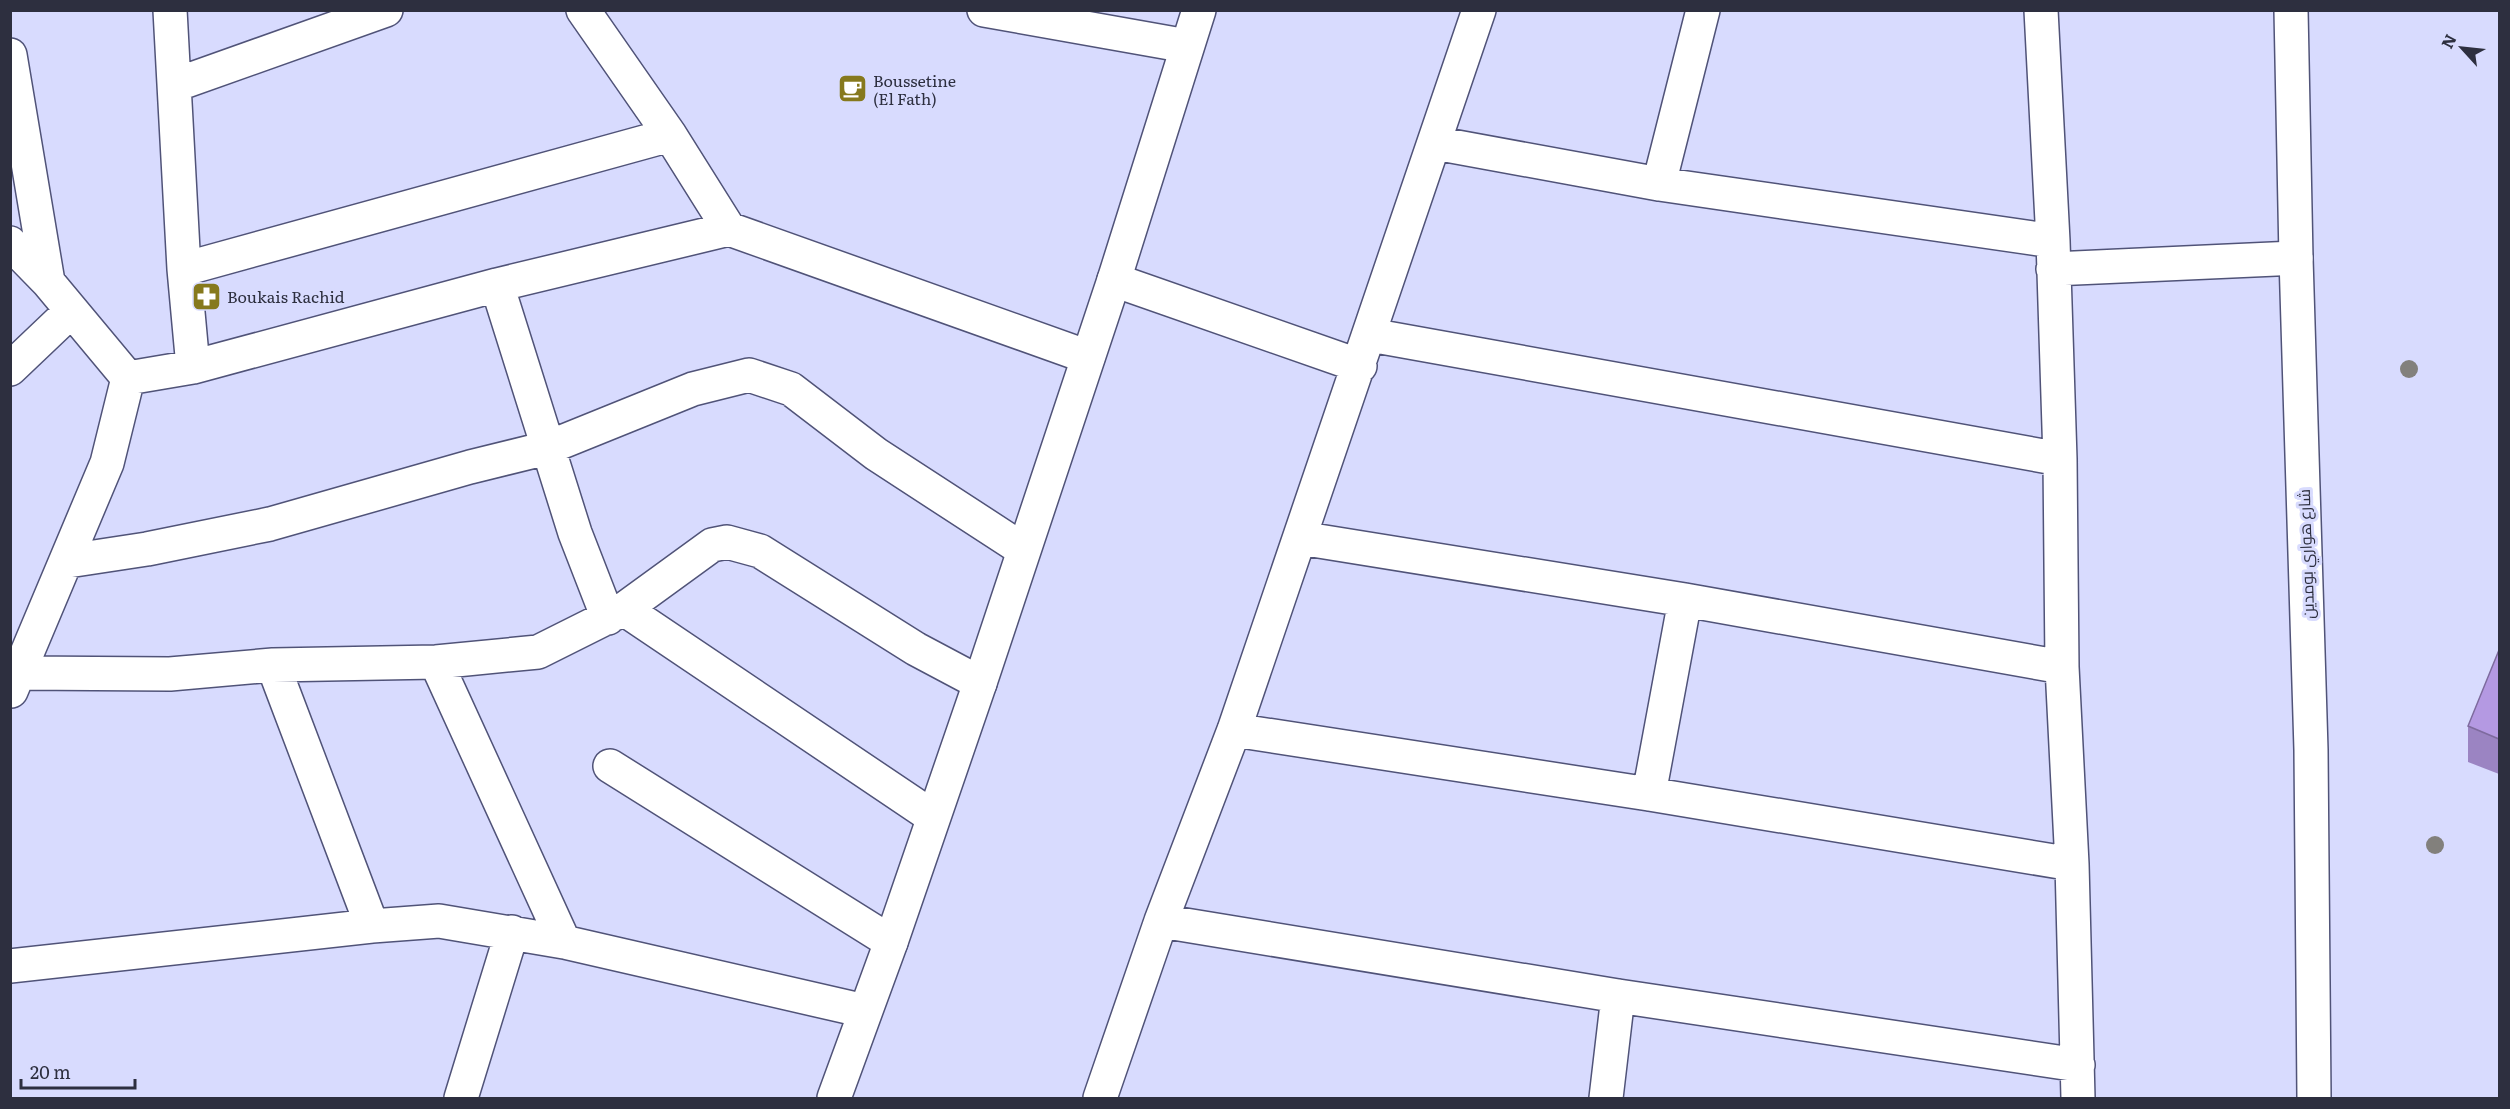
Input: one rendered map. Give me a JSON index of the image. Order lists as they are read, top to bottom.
{
  "streets": {
    "street": ["شارع هواري بومدين"]
  },
  "places": {
    "cafe": ["Boussetine (El Fath)"],
    "pharmacy": ["Boukais Rachid"]
  },
  "scale_bar": "20 m",
  "north": "top left"
}
